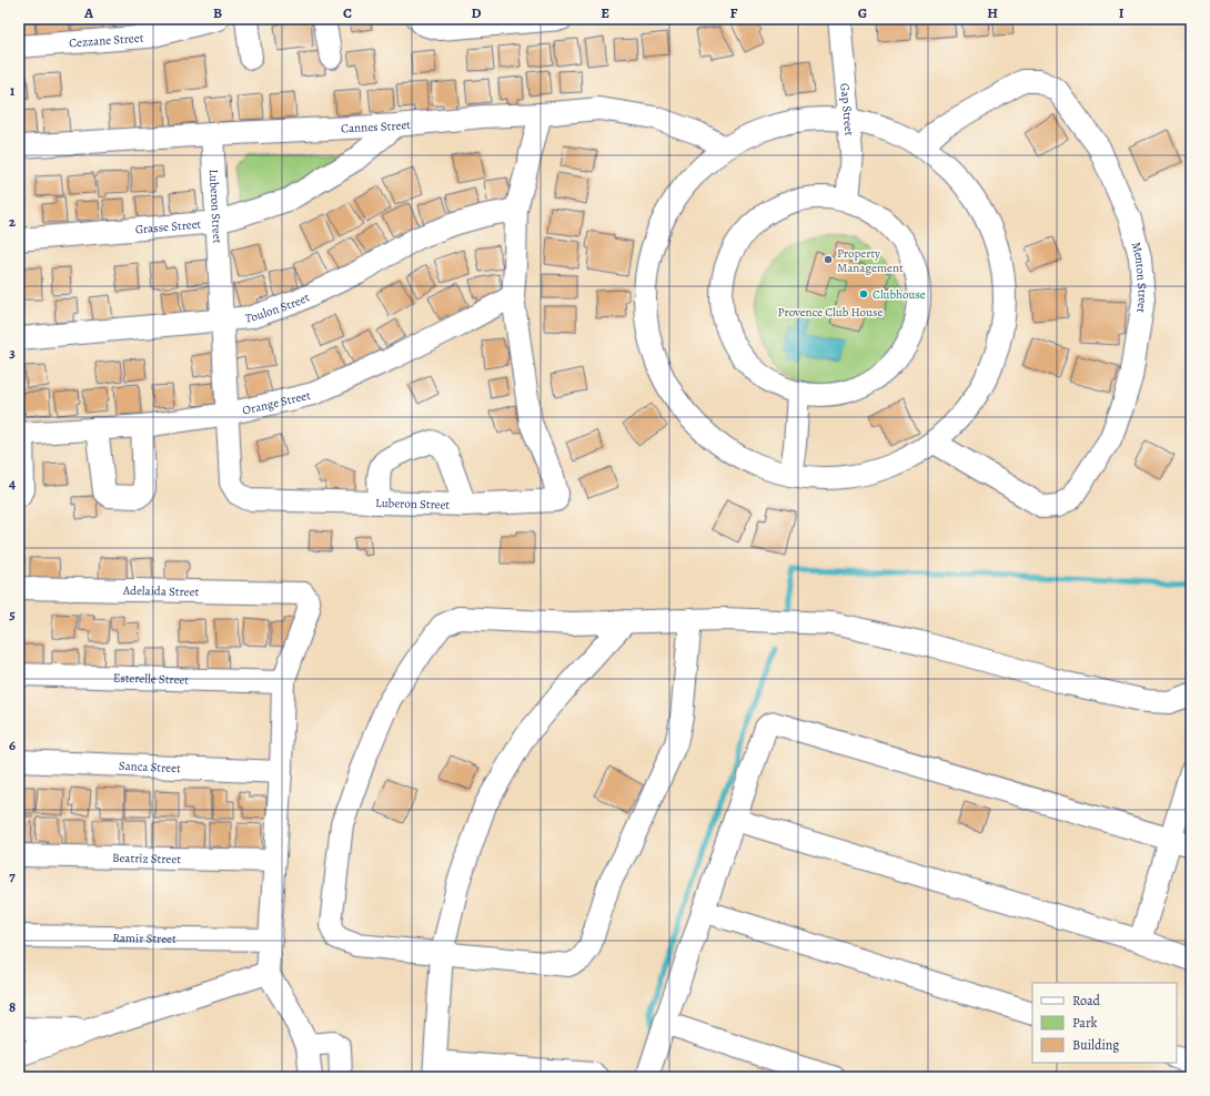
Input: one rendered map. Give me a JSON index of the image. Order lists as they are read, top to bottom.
{
  "streets": {
    "street": [
      "Cezzane Street",
      "Gap Street",
      "Cannes Street",
      "Luberon Street",
      "Grasse Street",
      "Menton Street",
      "Toulon Street",
      "Orange Street",
      "Adelaida Street",
      "Esterelle Street",
      "Sanca Street",
      "Beatriz Street",
      "Ramir Street"
    ]
  },
  "crossings": [
    ["Cannes Street", "Luberon Street"],
    ["Cannes Street", "Grasse Street"],
    ["Luberon Street", "Grasse Street"],
    ["Luberon Street", "Toulon Street"],
    ["Luberon Street", "Orange Street"],
    ["Adelaida Street", "Esterelle Street"]
  ],
  "parks": ["Provence Club House"],
  "places": ["Property Management", "Clubhouse"],
  "legend": ["Road", "Park", "Building"],
  "grid": {
    "columns": [
      "A",
      "B",
      "C",
      "D",
      "E",
      "F",
      "G",
      "H",
      "I"
    ],
    "rows": [
      "1",
      "2",
      "3",
      "4",
      "5",
      "6",
      "7",
      "8"
    ]
  }
}
